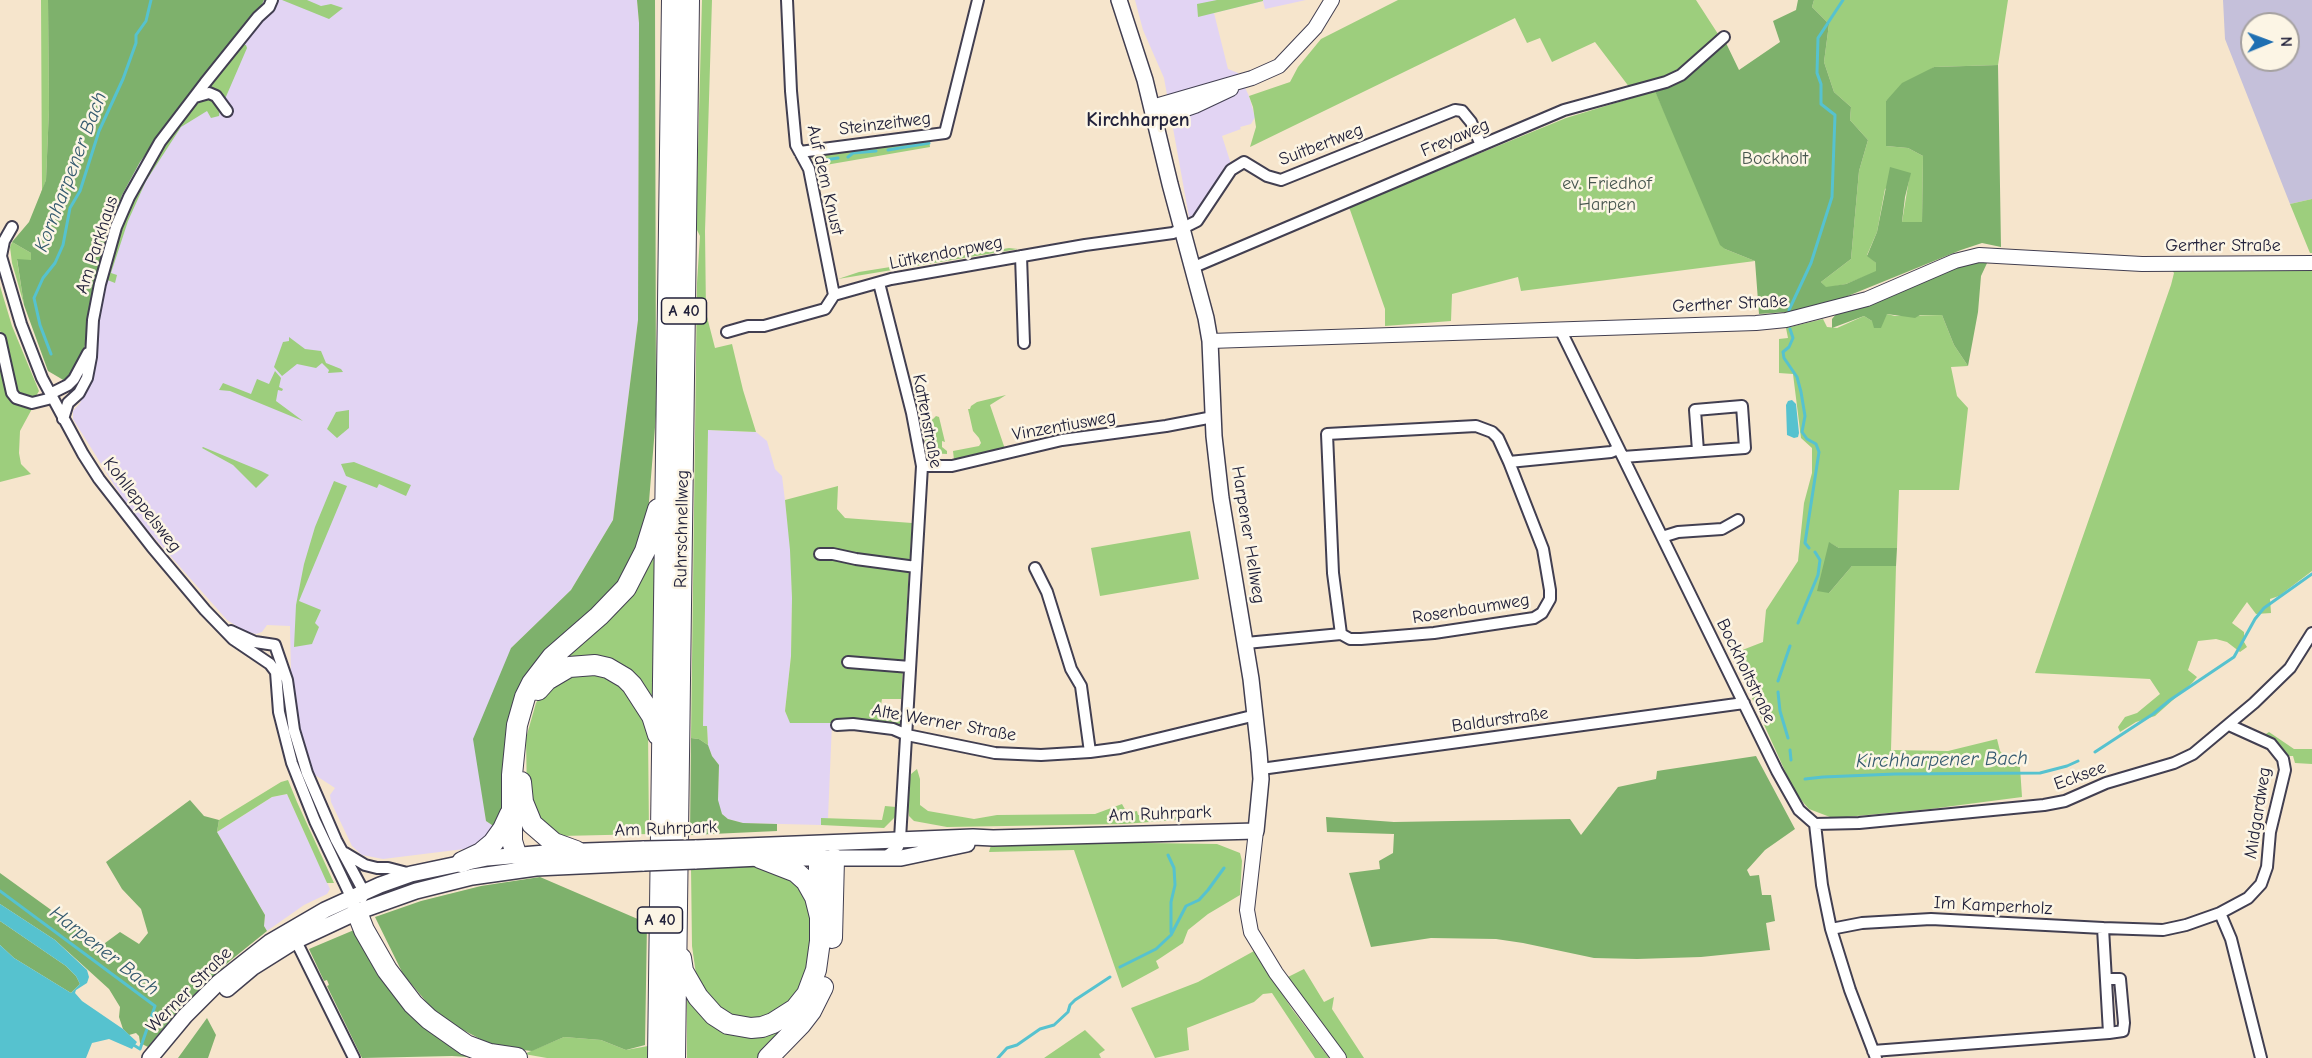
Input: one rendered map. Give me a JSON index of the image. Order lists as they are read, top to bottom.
{
  "streets": {
    "highway": ["A 40", "Ruhrschnellweg"],
    "main road": ["Harpener Hellweg", "Am Ruhrpark", "Werner Straße"],
    "street": [
      "Steinzeitweg",
      "Freyaweg",
      "Suitbertweg",
      "Auf dem Knust",
      "Am Parkhaus",
      "Gerther Straße",
      "Lütkendorpweg",
      "Kattenstraße",
      "Vinzentiusweg",
      "Kohlleppelsweg",
      "Rosenbaumweg",
      "Bockholtstraße",
      "Baldurstraße",
      "Alte Werner Straße",
      "Ecksee",
      "Midgardweg",
      "Im Kamperholz"
    ]
  },
  "crossings": [
    ["Steinzeitweg", "Auf dem Knust"],
    ["Freyaweg", "Suitbertweg"],
    ["Freyaweg", "Harpener Hellweg"],
    ["Suitbertweg", "Lütkendorpweg"],
    ["Suitbertweg", "Harpener Hellweg"],
    ["Auf dem Knust", "Lütkendorpweg"],
    ["Am Parkhaus", "Kohlleppelsweg"],
    ["Gerther Straße", "Harpener Hellweg"],
    ["Gerther Straße", "Bockholtstraße"],
    ["Lütkendorpweg", "Kattenstraße"],
    ["Lütkendorpweg", "Harpener Hellweg"],
    ["Kattenstraße", "Vinzentiusweg"],
    ["Kattenstraße", "Alte Werner Straße"],
    ["Kattenstraße", "Am Ruhrpark"],
    ["Vinzentiusweg", "Harpener Hellweg"],
    ["Kohlleppelsweg", "Am Ruhrpark"],
    ["Kohlleppelsweg", "Werner Straße"],
    ["Harpener Hellweg", "Rosenbaumweg"],
    ["Harpener Hellweg", "Baldurstraße"],
    ["Harpener Hellweg", "Alte Werner Straße"],
    ["Harpener Hellweg", "Am Ruhrpark"],
    ["Bockholtstraße", "Baldurstraße"],
    ["Bockholtstraße", "Ecksee"],
    ["Ecksee", "Midgardweg"],
    ["Midgardweg", "Im Kamperholz"],
    ["Am Ruhrpark", "Werner Straße"]
  ],
  "districts": ["Kirchharpen"],
  "water": ["Kornharpener Bach", "Kirchharpener Bach", "Harpener Bach"],
  "parks": ["Bockholt", "ev. Friedhof Harpen"],
  "north": "right"
}
